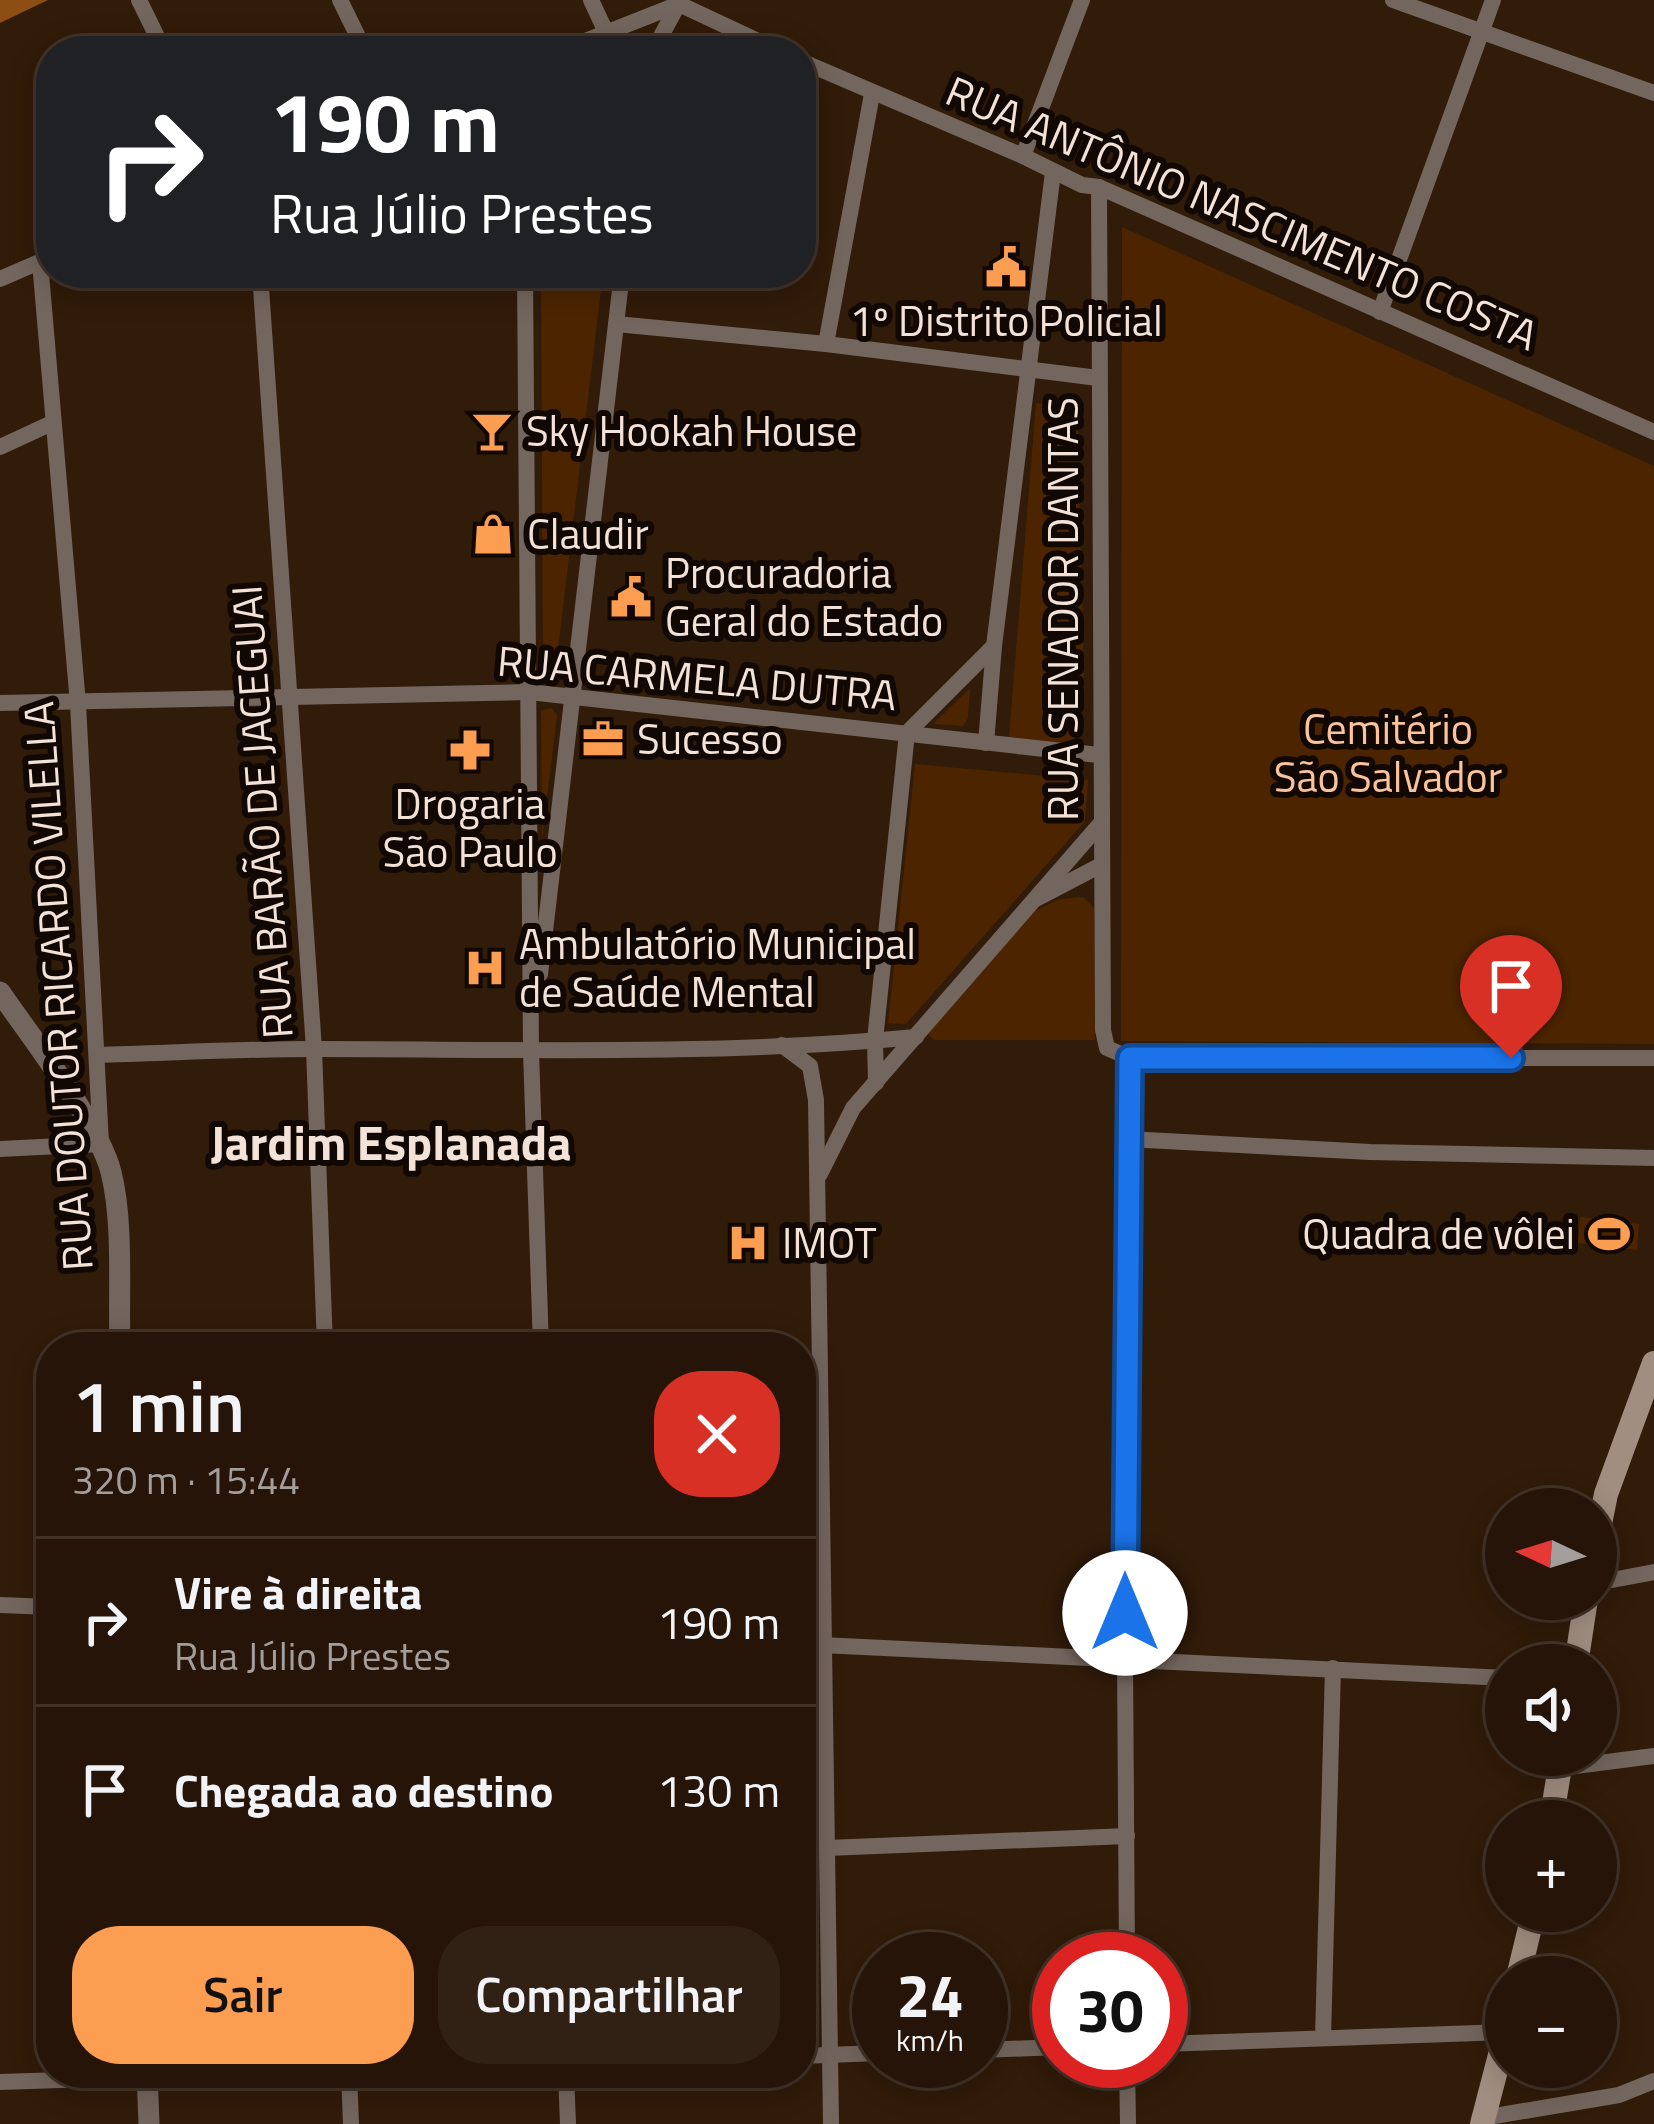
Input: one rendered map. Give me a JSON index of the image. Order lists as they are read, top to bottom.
{
  "streets": {
    "street": [
      "RUA ANTÔNIO NASCIMENTO COSTA",
      "RUA SENADOR DANTAS",
      "RUA CARMELA DUTRA",
      "RUA BARÃO DE JACEGUAI",
      "RUA DOUTOR RICARDO VILELLA"
    ]
  },
  "crossings": [
    ["RUA ANTÔNIO NASCIMENTO COSTA", "RUA SENADOR DANTAS"],
    ["RUA SENADOR DANTAS", "RUA CARMELA DUTRA"],
    ["RUA CARMELA DUTRA", "RUA BARÃO DE JACEGUAI"],
    ["RUA CARMELA DUTRA", "RUA DOUTOR RICARDO VILELLA"]
  ],
  "districts": ["Jardim Esplanada"],
  "parks": ["Cemitério São Salvador"],
  "places": {
    "public building": ["1º Distrito Policial", "Procuradoria Geral do Estado"],
    "bar": ["Sky Hookah House"],
    "shop": ["Claudir"],
    "office": ["Sucesso"],
    "pharmacy": ["Drogaria São Paulo"],
    "hospital": ["Ambulatório Municipal de Saúde Mental", "IMOT"],
    "sports": ["Quadra de vôlei"]
  },
  "north": "left",
  "page": {
    "turn": ["190 m", "Rua Júlio Prestes"],
    "heading": ["1 min", "320 m · 15:44"],
    "map_buttons": ["+", "−"],
    "list": [
      {
        "name": "Vire à direita",
        "note": "Rua Júlio Prestes",
        "value": "190 m"
      },
      {
        "name": "Chegada ao destino",
        "value": "130 m"
      }
    ],
    "buttons": ["Sair", "Compartilhar"],
    "speed": "24 km/h",
    "limit": "30"
  }
}
